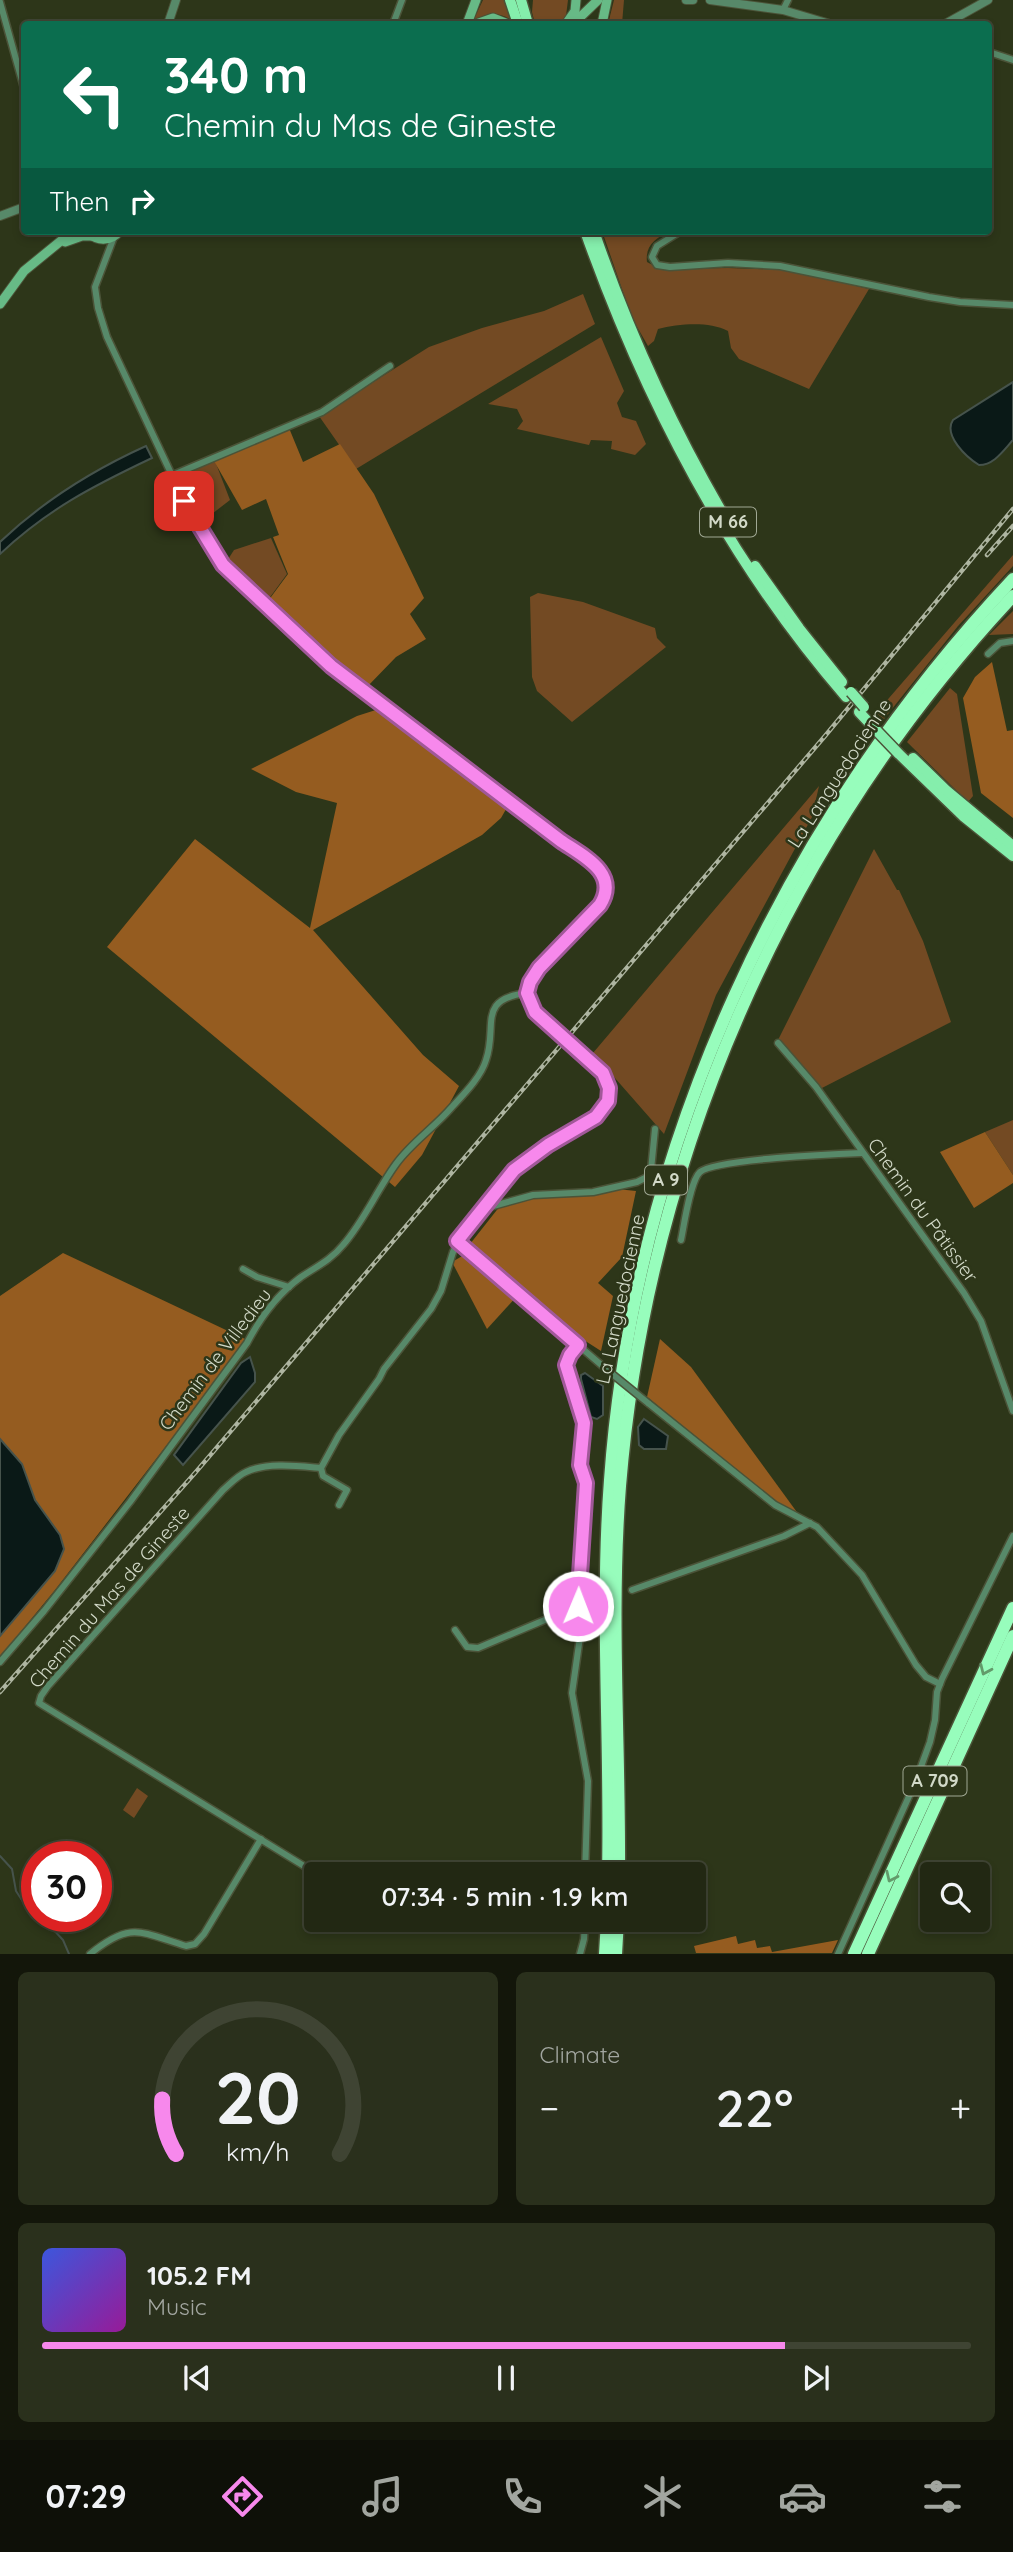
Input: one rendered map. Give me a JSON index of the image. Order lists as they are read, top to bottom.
{
  "streets": {
    "highway": [
      "M 66",
      "La Languedocienne",
      "A 9",
      "A 709"
    ],
    "street": ["Chemin du Pâtissier", "Chemin de Villedieu", "Chemin du Mas de Gineste"]
  },
  "page": {
    "turn": ["340 m", "Chemin du Mas de Gineste"],
    "then": "Then",
    "limit": "30",
    "trip": "07:34 · 5 min · 1.9 km",
    "tile": "Climate",
    "heat": ["−", "22°", "+"],
    "song": ["105.2 FM", "Music"],
    "tabs": "07:29",
    "gauge": ["20", "km/h"]
  }
}
